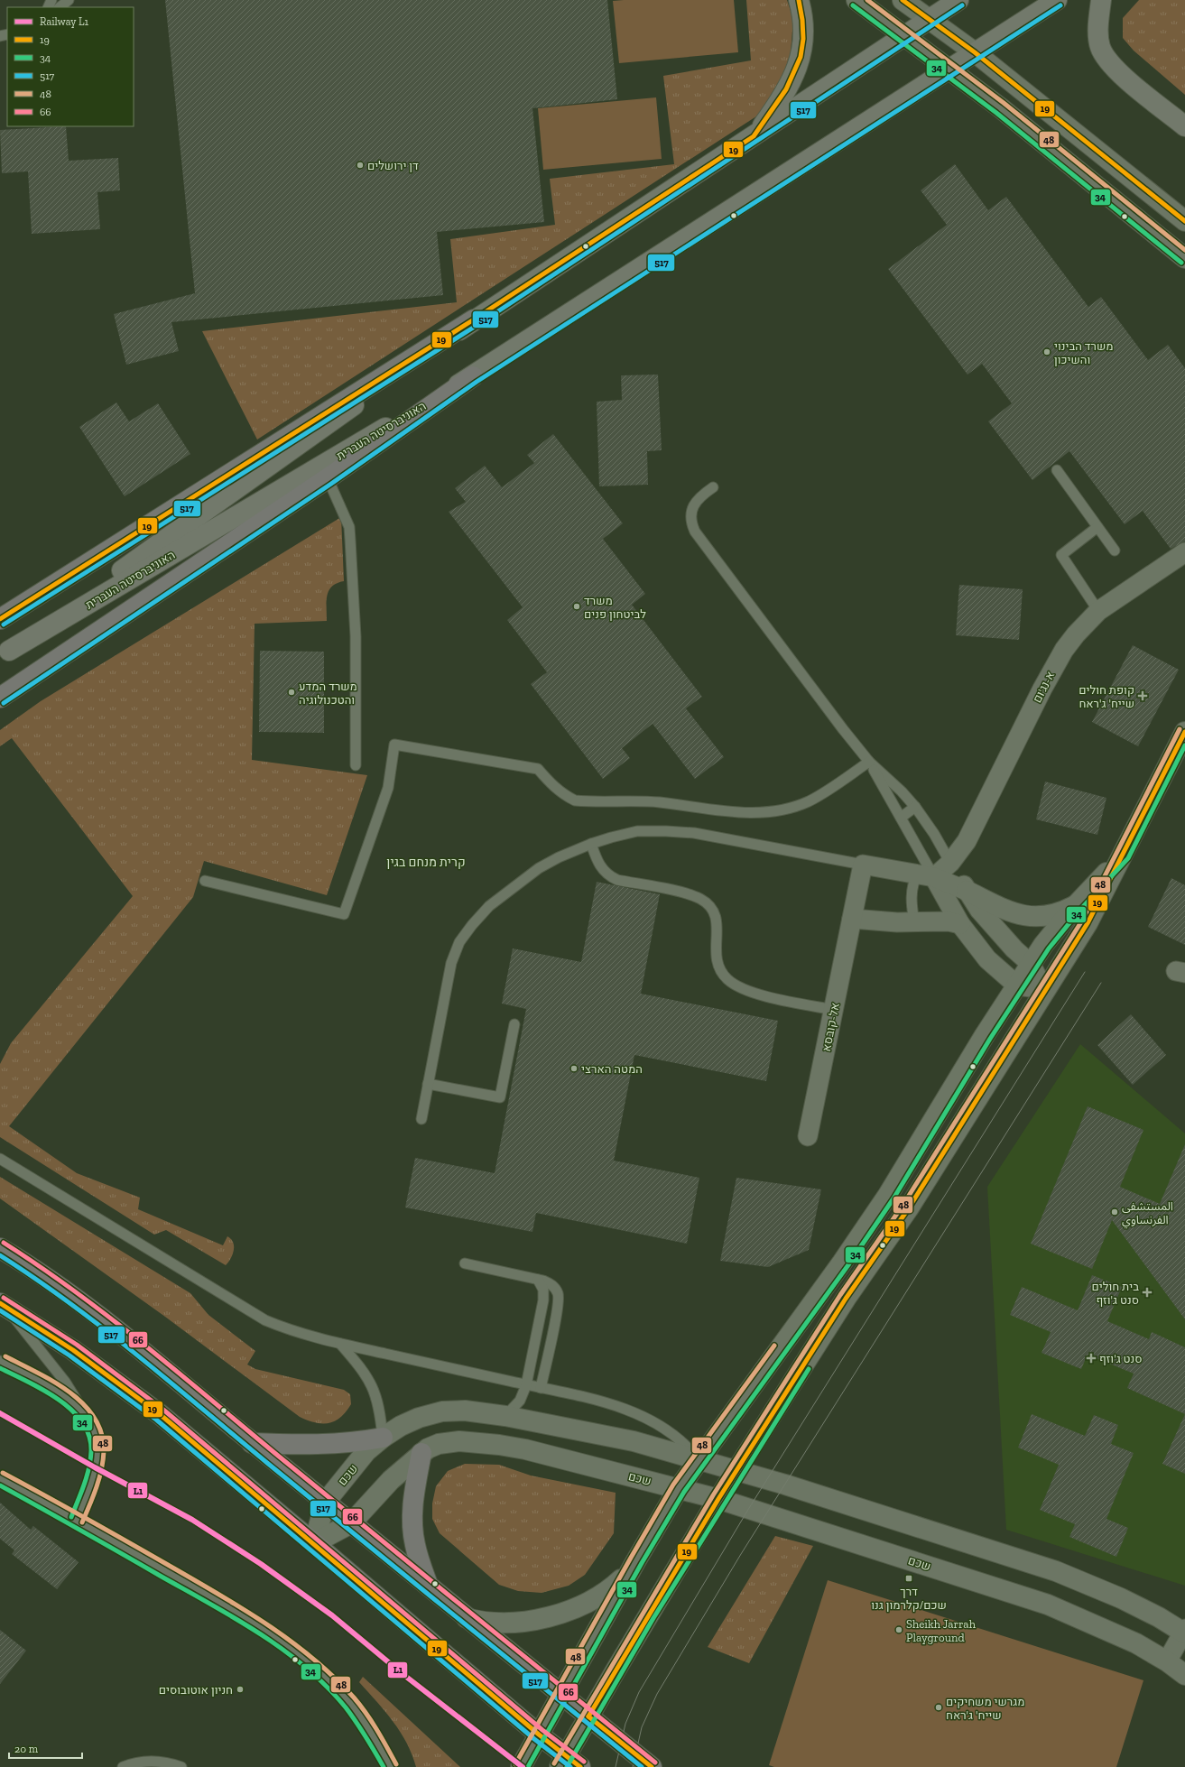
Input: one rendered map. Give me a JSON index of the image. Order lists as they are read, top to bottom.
{
  "streets": {
    "main road": ["האוניברסיטה העברית"],
    "street": ["א-נג'ום", "אל-קובסא", "שכם"]
  },
  "districts": ["קרית מנחם בגין"],
  "places": {
    "other": [
      "דן ירושלים",
      "משרד הבינוי והשיכון",
      "משרד לביטחון פנים",
      "משרד המדע והטכנולוגיה",
      "המטה הארצי",
      "المستشفى الفرنساوي",
      "Sheikh Jarrah Playground",
      "חניון אוטובוסים",
      "מגרשי משחיקים שייח' ג'ראח"
    ],
    "health": ["קופת חולים שייח' ג'ראח", "בית חולים סנט ג'וזף", "סנט ג'וזף"],
    "transit": ["דרך שכם/קלרמון גנו"]
  },
  "lines": [
    "transit line 19",
    "transit line 48",
    "transit line 34",
    "transit line 517",
    "transit line 66",
    "rail line L1"
  ],
  "legend": [
    "Railway L1",
    "19",
    "34",
    "517",
    "48",
    "66"
  ],
  "scale_bar": "20 m"
}
